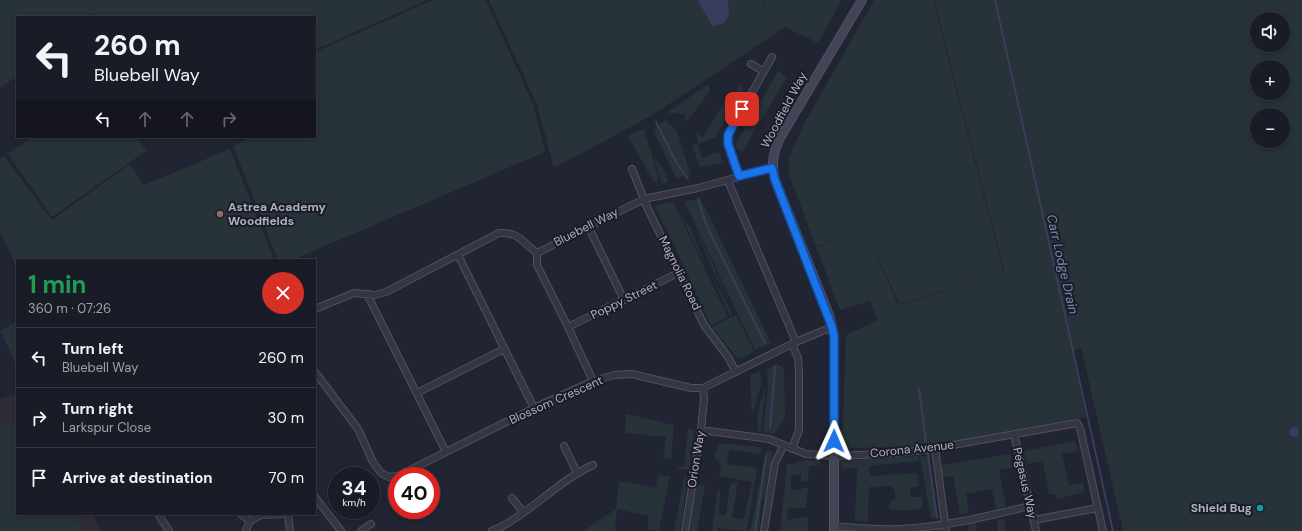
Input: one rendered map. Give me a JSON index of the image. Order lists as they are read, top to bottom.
{
  "streets": {
    "street": [
      "Woodfield Way",
      "Bluebell Way",
      "Magnolia Road",
      "Poppy Street",
      "Blossom Crescent",
      "Corona Avenue",
      "Orion Way",
      "Pegasus Way"
    ]
  },
  "crossings": [
    ["Woodfield Way", "Bluebell Way"],
    ["Woodfield Way", "Corona Avenue"],
    ["Bluebell Way", "Magnolia Road"],
    ["Magnolia Road", "Poppy Street"],
    ["Blossom Crescent", "Orion Way"],
    ["Corona Avenue", "Orion Way"],
    ["Corona Avenue", "Pegasus Way"]
  ],
  "water": ["Carr Lodge Drain"],
  "places": ["Astrea Academy Woodfields", "Shield Bug"],
  "page": {
    "map_buttons": ["+", "−"],
    "turn": ["260 m", "Bluebell Way"],
    "heading": ["1 min", "360 m · 07:26"],
    "list": [
      {
        "name": "Turn left",
        "note": "Bluebell Way",
        "value": "260 m"
      },
      {
        "name": "Turn right",
        "note": "Larkspur Close",
        "value": "30 m"
      },
      {
        "name": "Arrive at destination",
        "value": "70 m"
      }
    ],
    "speed": "34 km/h",
    "limit": "40"
  }
}
